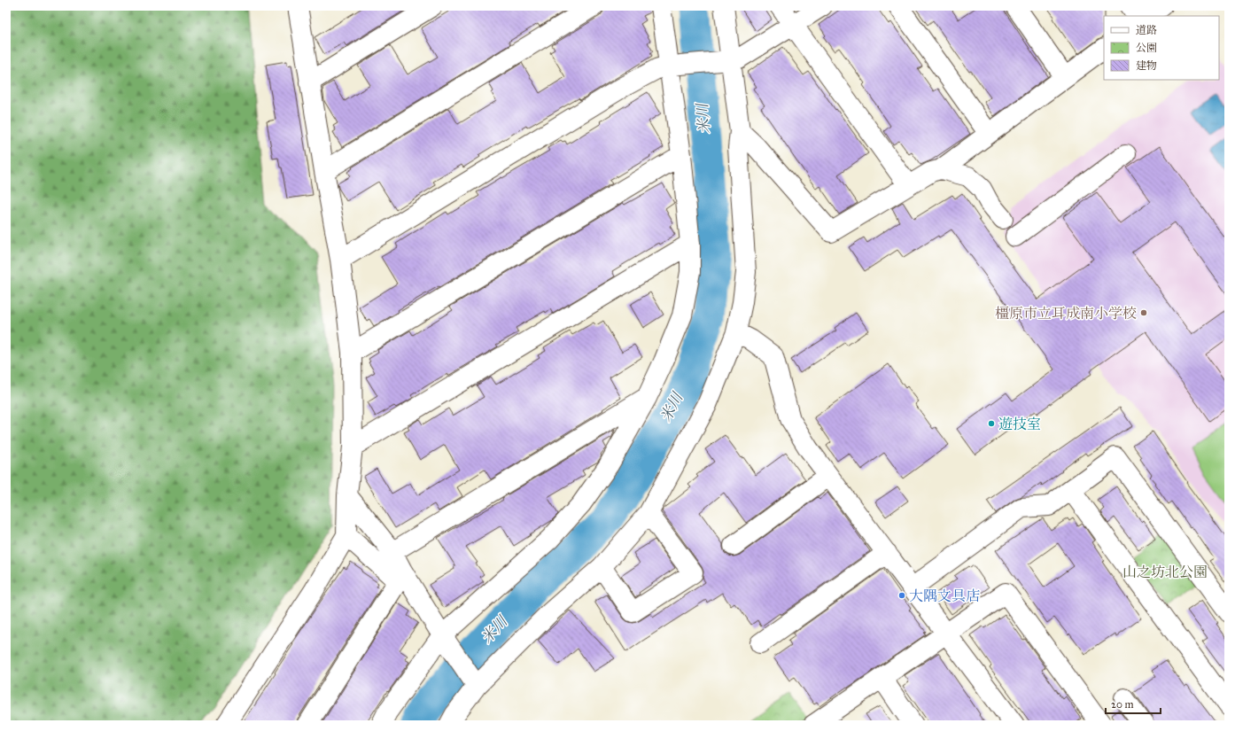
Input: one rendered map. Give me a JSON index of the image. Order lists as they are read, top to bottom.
{
  "water": ["米川"],
  "parks": ["山之坊北公園"],
  "places": ["橿原市立耳成南小学校", "遊技室", "大隅文具店"],
  "legend": ["道路", "公園", "建物"],
  "scale_bar": "20 m"
}
